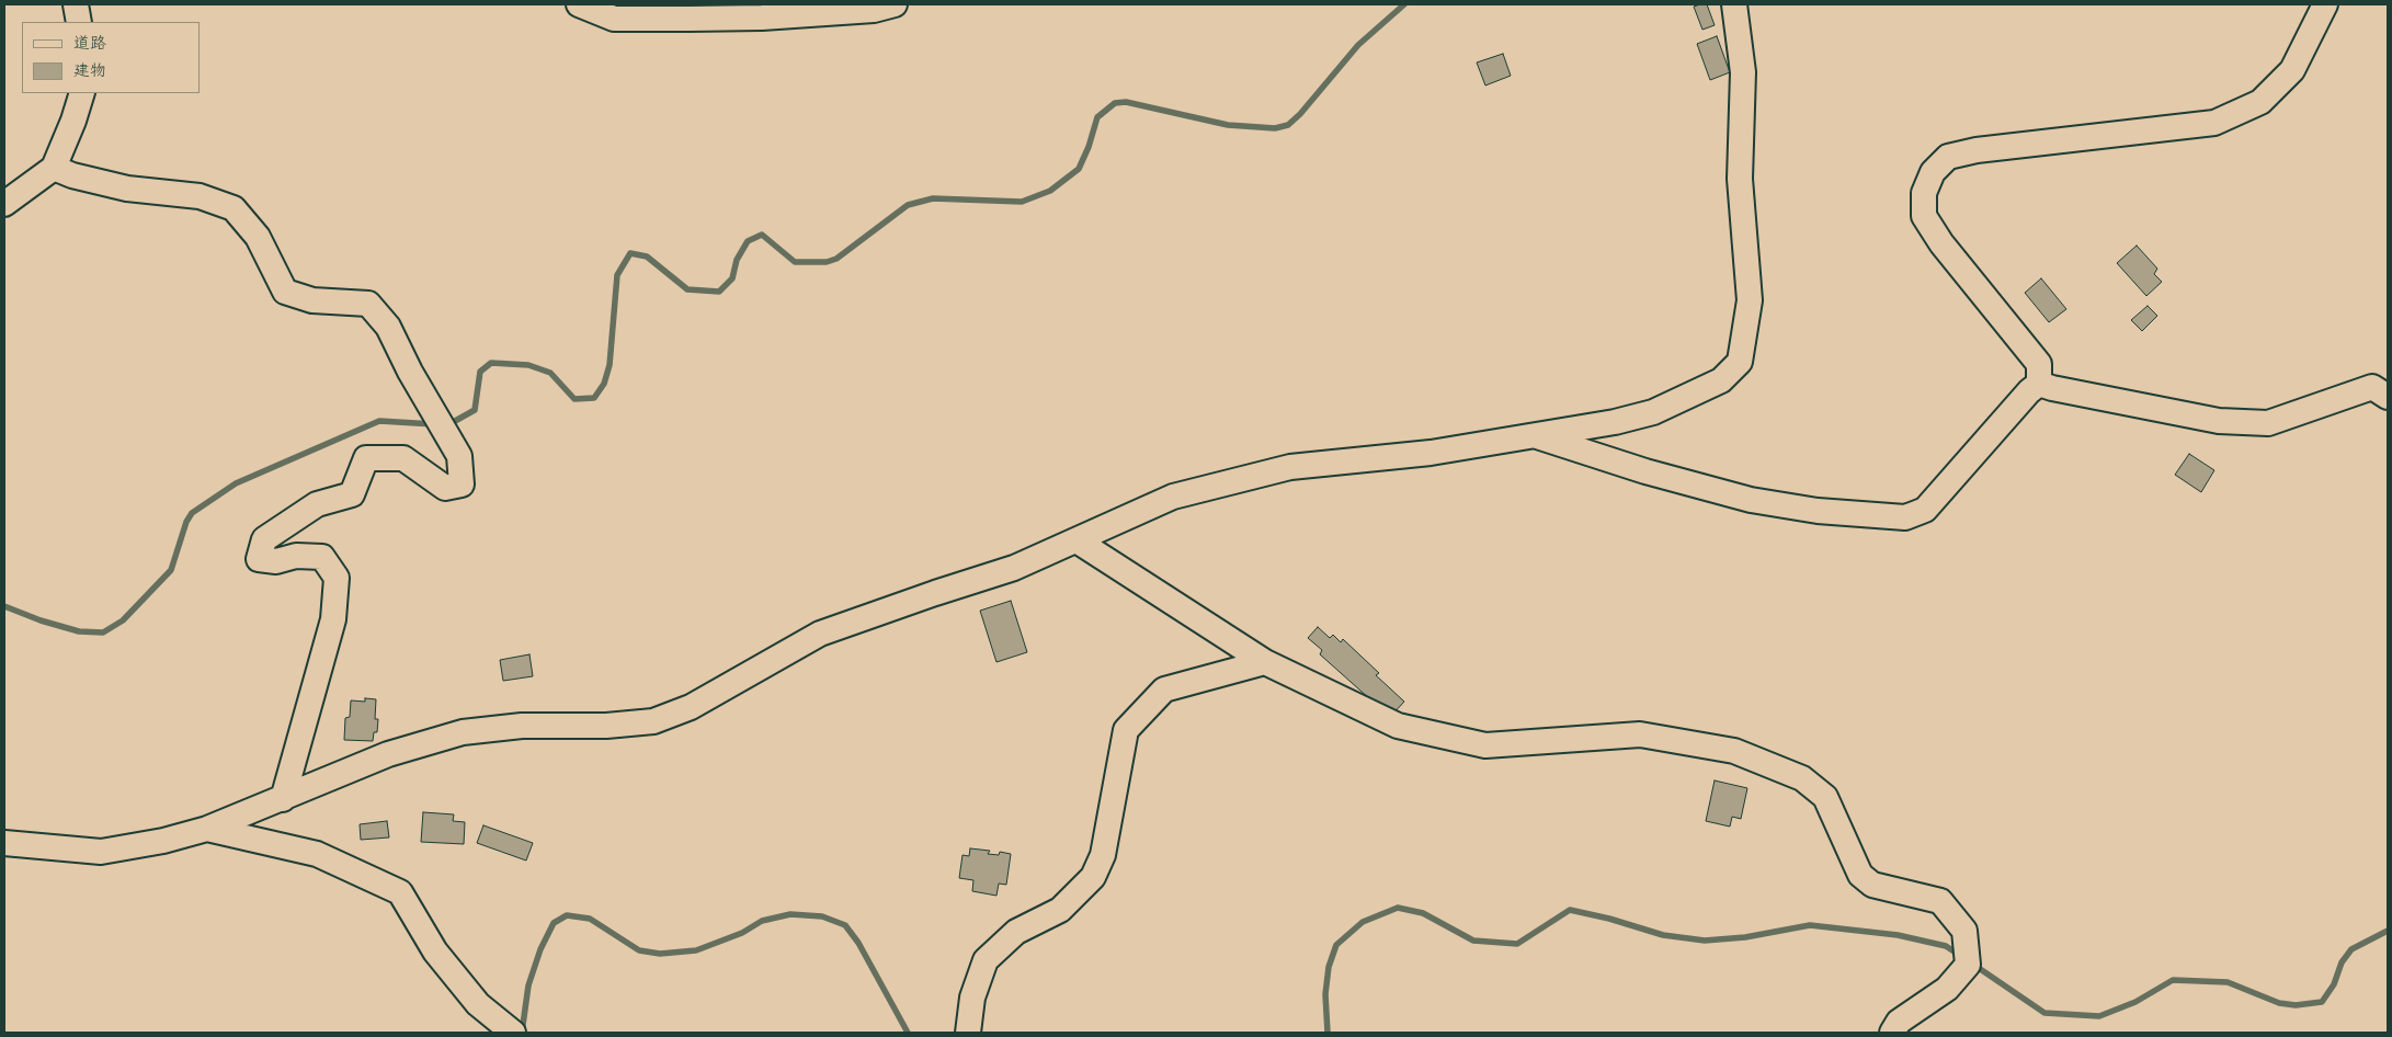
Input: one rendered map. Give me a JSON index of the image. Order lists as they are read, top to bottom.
{
  "legend": ["道路", "建物"]
}
